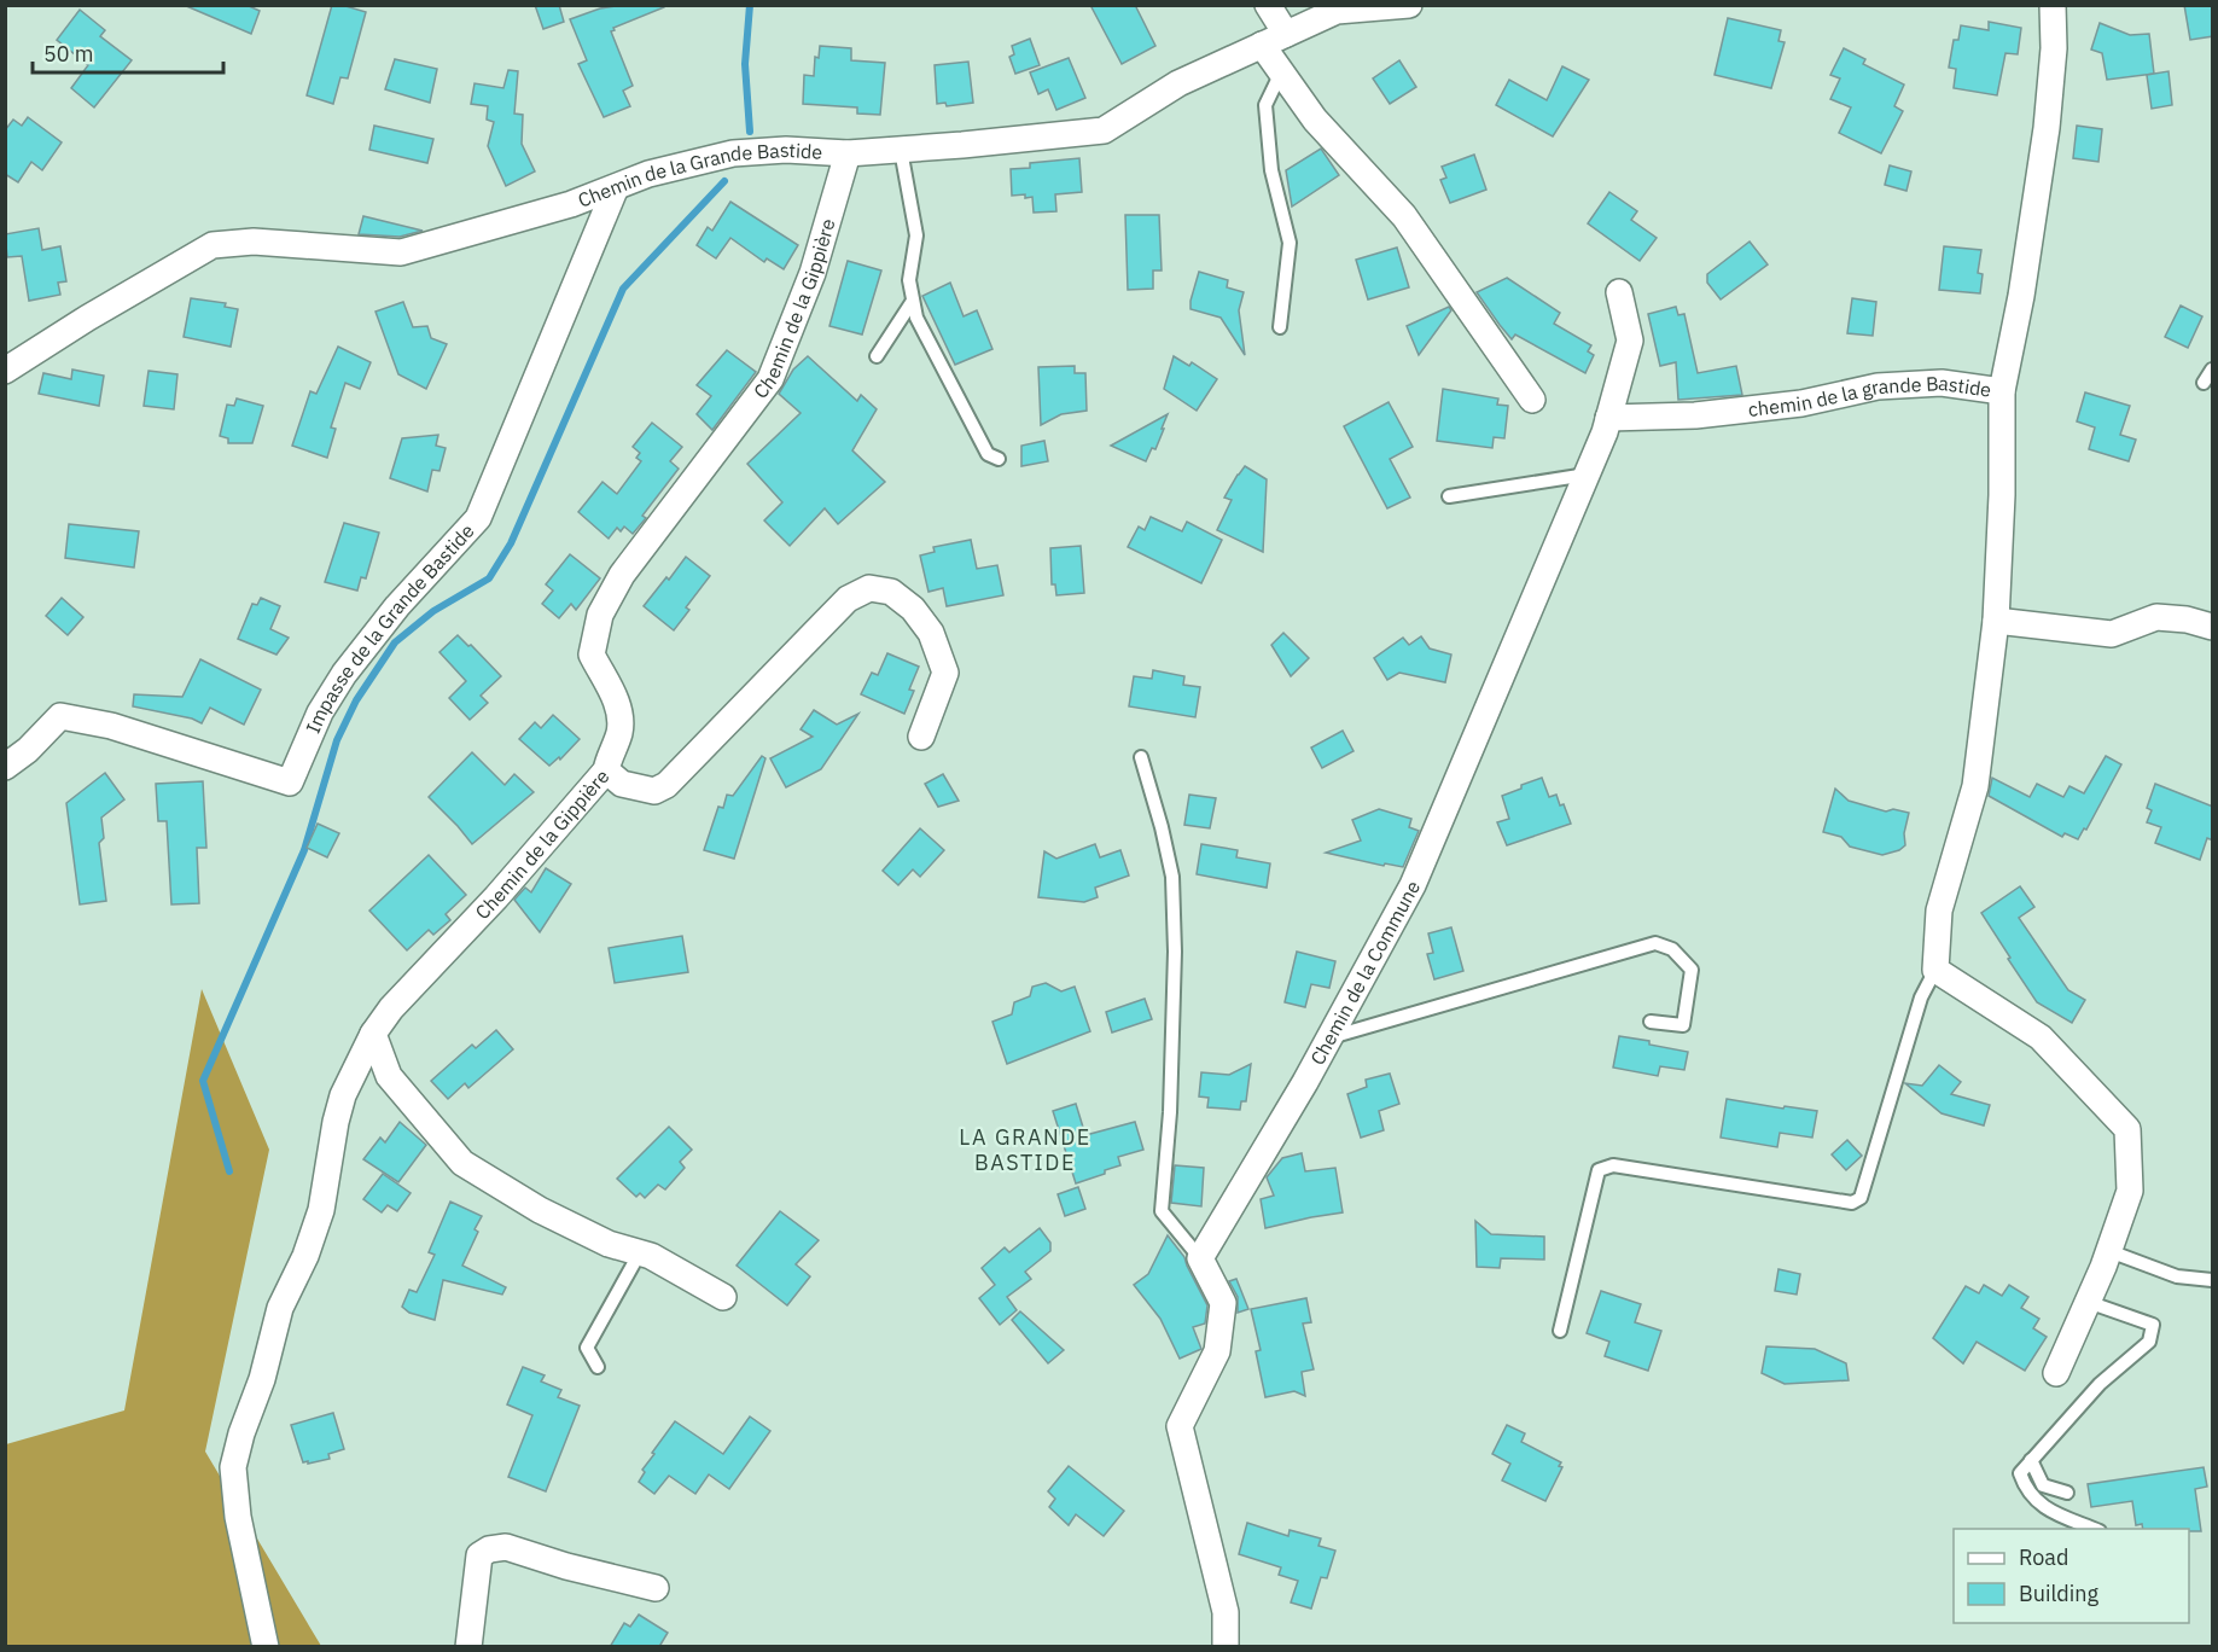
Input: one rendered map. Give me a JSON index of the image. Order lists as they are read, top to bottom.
{
  "streets": {
    "street": [
      "Chemin de la Grande Bastide",
      "Chemin de la Gippière",
      "chemin de la grande Bastide",
      "Impasse de la Grande Bastide",
      "Chemin de la Commune"
    ]
  },
  "crossings": [
    ["Chemin de la Grande Bastide", "Chemin de la Gippière"],
    ["Chemin de la Grande Bastide", "Impasse de la Grande Bastide"],
    ["chemin de la grande Bastide", "Chemin de la Commune"]
  ],
  "districts": ["LA GRANDE BASTIDE"],
  "legend": ["Road", "Building"],
  "scale_bar": "50 m"
}
